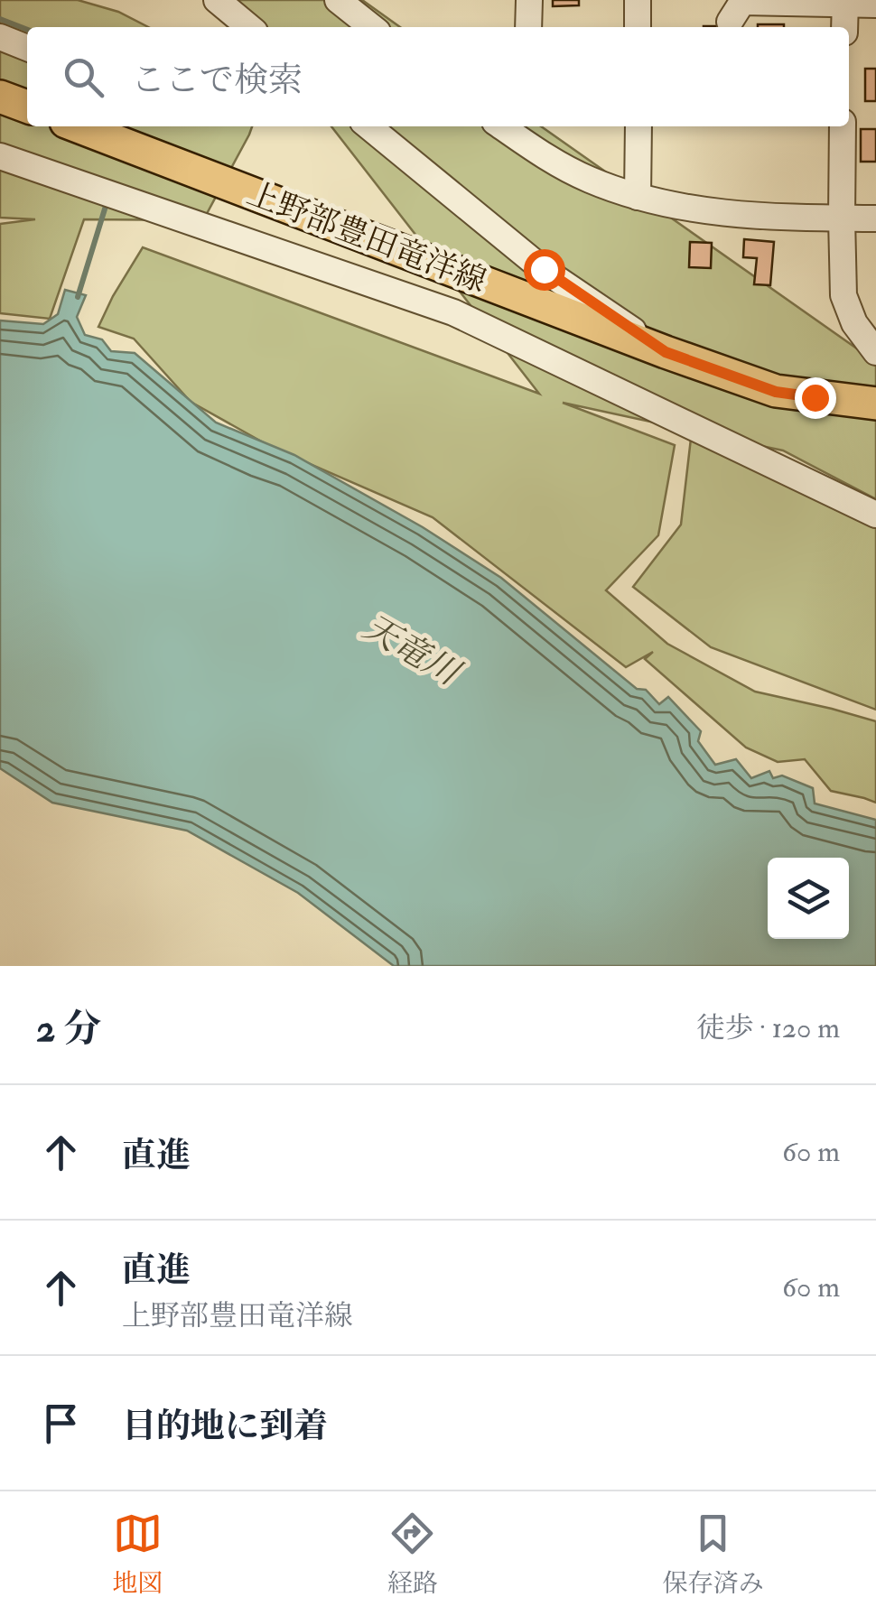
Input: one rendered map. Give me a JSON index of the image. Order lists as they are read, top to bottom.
{
  "streets": {
    "main road": ["上野部豊田竜洋線"]
  },
  "water": ["天竜川"],
  "page": {
    "search": "ここで検索",
    "heading": ["2 分", "徒歩 · 120 m"],
    "list": [
      ["直進", "60 m"],
      ["直進", "上野部豊田竜洋線", "60 m"],
      "目的地に到着"
    ],
    "nav": ["地図", "経路", "保存済み"]
  }
}
